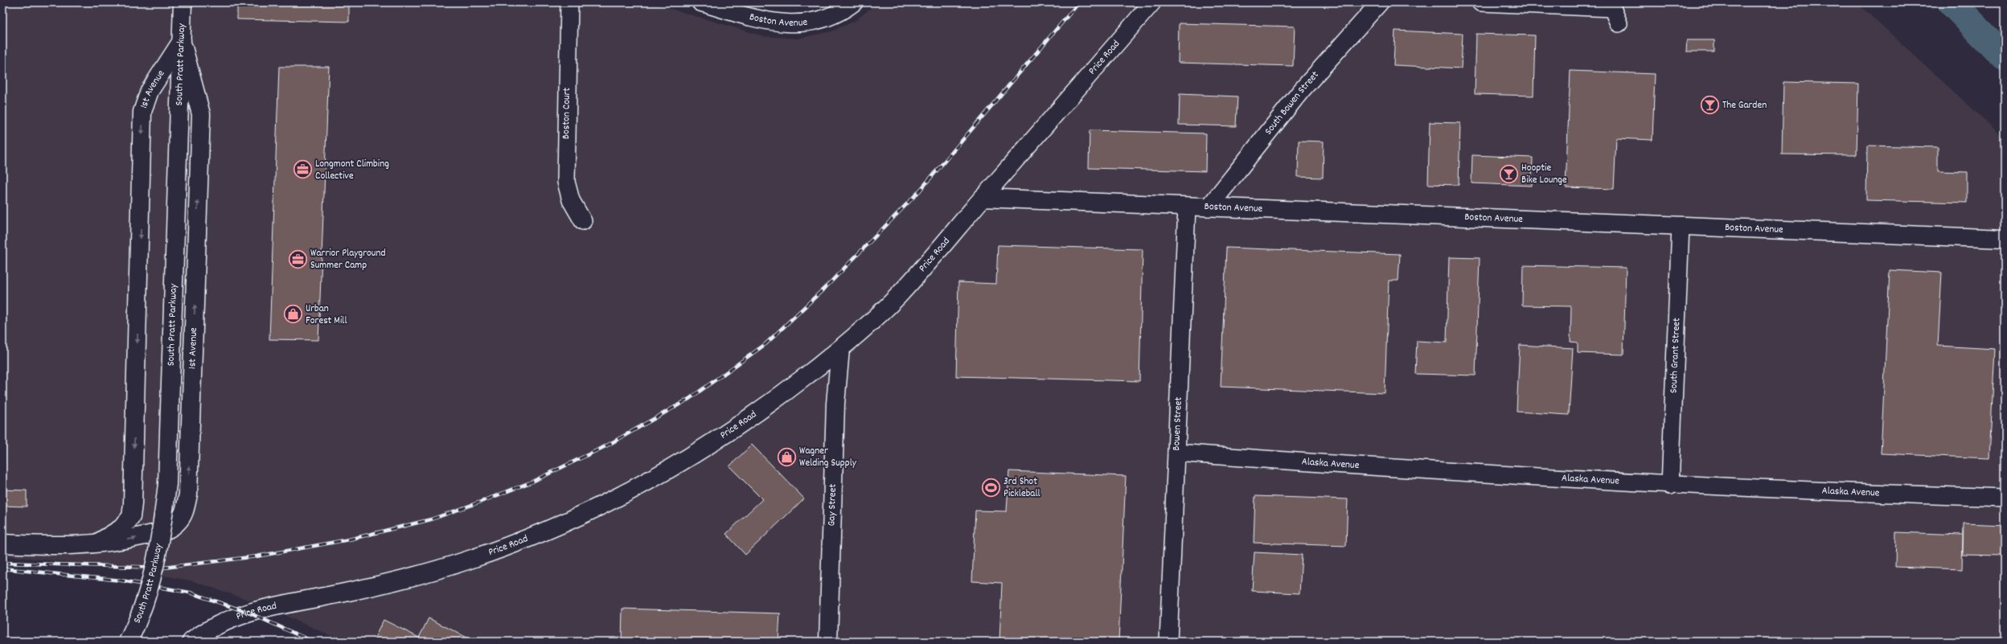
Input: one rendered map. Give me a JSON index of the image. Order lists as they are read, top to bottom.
{
  "streets": {
    "street": [
      "Boston Avenue",
      "Price Road",
      "South Pratt Parkway",
      "1st Avenue",
      "South Bowen Street",
      "Boston Court",
      "South Grant Street",
      "Bowen Street",
      "Alaska Avenue",
      "Gay Street"
    ]
  },
  "crossings": [
    ["Boston Avenue", "Price Road"],
    ["Boston Avenue", "South Bowen Street"],
    ["Boston Avenue", "South Grant Street"],
    ["Boston Avenue", "Bowen Street"],
    ["Price Road", "Gay Street"],
    ["South Pratt Parkway", "1st Avenue"],
    ["South Grant Street", "Alaska Avenue"],
    ["Bowen Street", "Alaska Avenue"]
  ],
  "places": {
    "bar": ["The Garden", "Hooptie Bike Lounge"],
    "office": ["Longmont Climbing Collective", "Warrior Playground Summer Camp"],
    "shop": ["Urban Forest Mill", "Wagner Welding Supply"],
    "sports": ["3rd Shot Pickleball"]
  }
}
